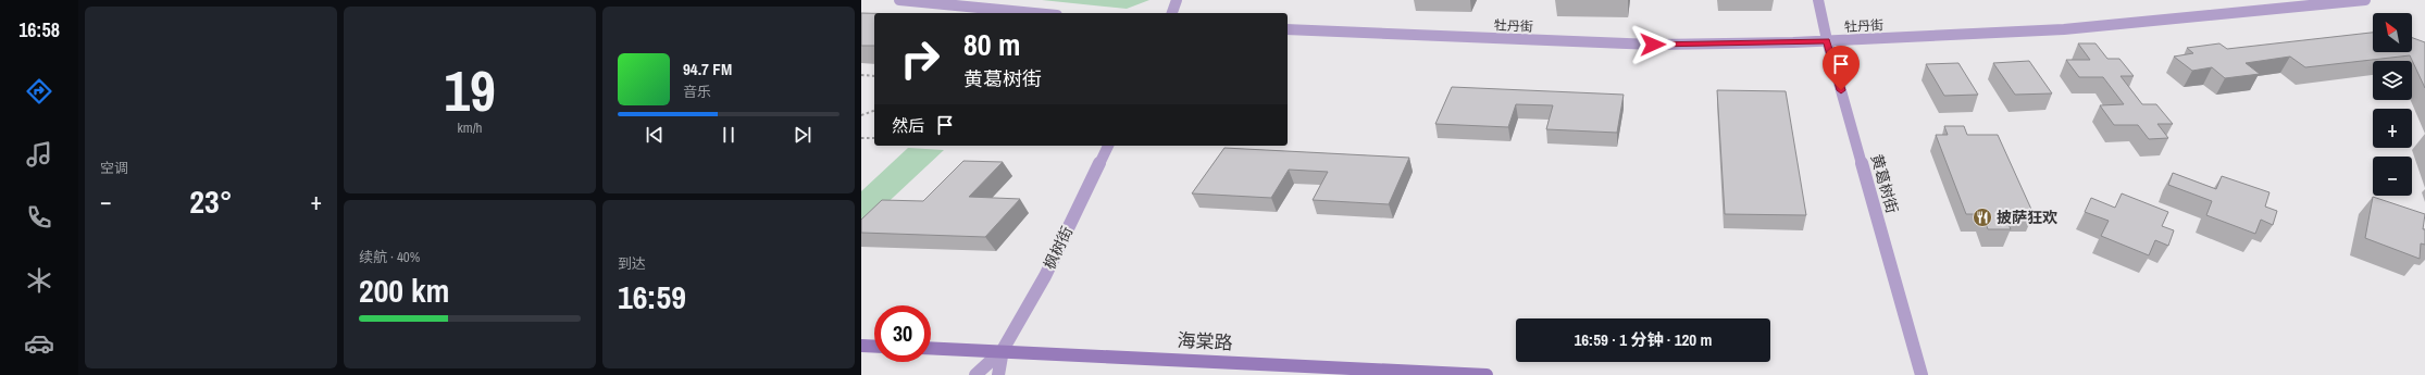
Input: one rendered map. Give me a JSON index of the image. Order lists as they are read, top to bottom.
{
  "streets": {
    "main road": ["海棠路"],
    "street": ["牡丹街", "黄葛树街", "枫树街"]
  },
  "crossings": [
    ["牡丹街", "黄葛树街"],
    ["枫树街", "海棠路"]
  ],
  "places": {
    "restaurant": ["披萨狂欢"]
  },
  "north": "top left",
  "page": {
    "tabs": "16:58",
    "tile": [
      "空调",
      ["19", "km/h"],
      ["续航 · 40%", "200 km"],
      ["到达", "16:59"]
    ],
    "map_buttons": ["+", "−"],
    "turn": ["80 m", "黄葛树街"],
    "song": ["94.7 FM", "音乐"],
    "then": "然后",
    "heat": ["−", "23°", "+"],
    "limit": "30",
    "trip": "16:59 · 1 分钟 · 120 m"
  }
}
